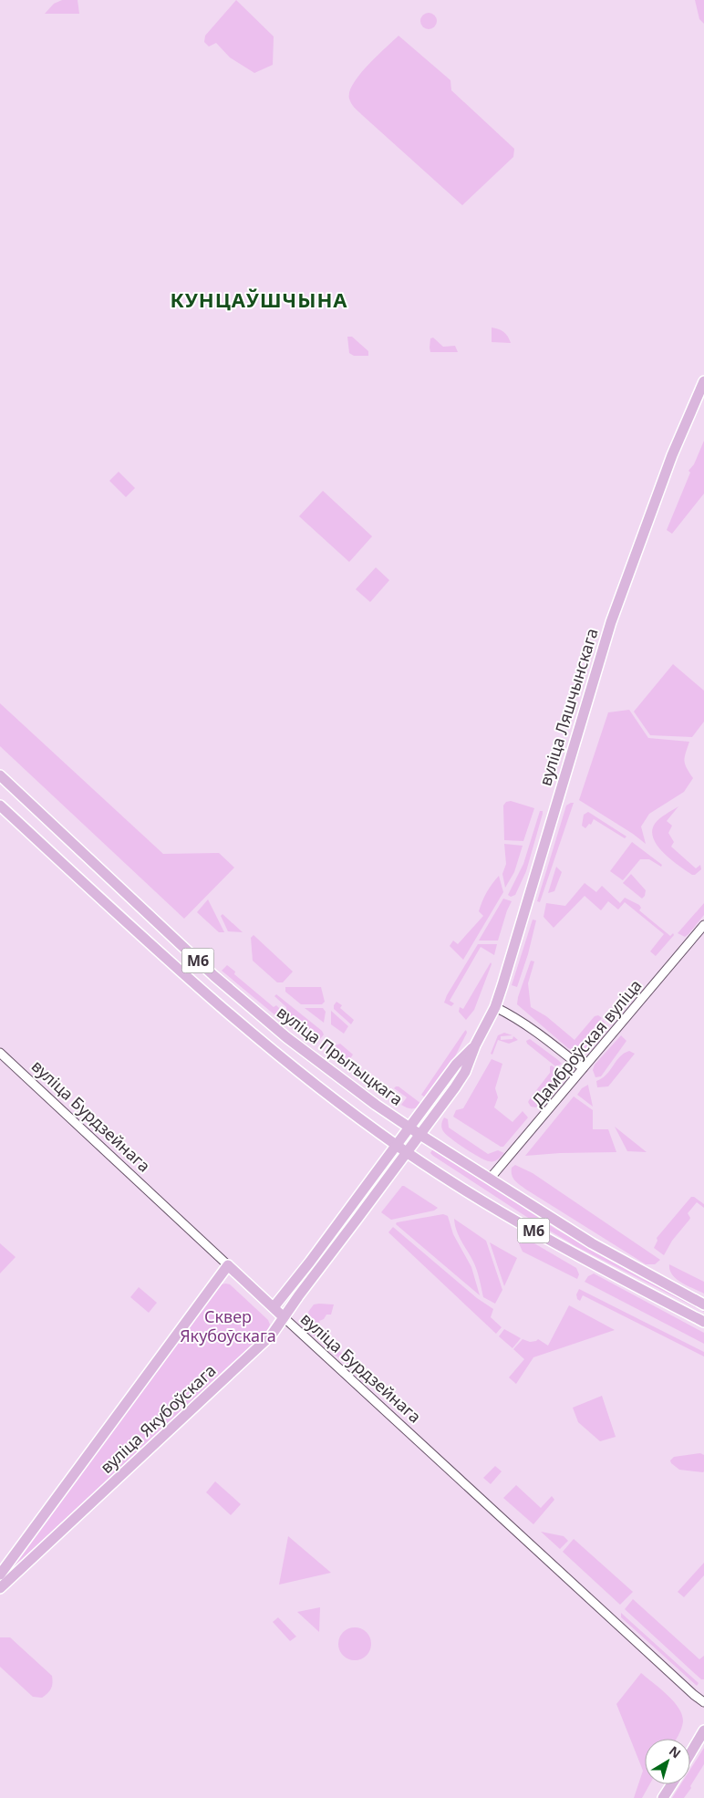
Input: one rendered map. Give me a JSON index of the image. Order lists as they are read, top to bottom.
{
  "streets": {
    "main road": [
      "вуліца Ляшчынскага",
      "М6",
      "вуліца Прытыцкага",
      "вуліца Бурдзейнага",
      "вуліца Якубоўскага"
    ],
    "street": ["Дамброўская вуліца"]
  },
  "crossings": [
    ["вуліца Ляшчынскага", "М6"],
    ["вуліца Ляшчынскага", "вуліца Прытыцкага"],
    ["вуліца Ляшчынскага", "вуліца Якубоўскага"],
    ["М6", "вуліца Якубоўскага"],
    ["Дамброўская вуліца", "вуліца Прытыцкага"],
    ["вуліца Бурдзейнага", "вуліца Якубоўскага"]
  ],
  "districts": ["КУНЦАЎШЧЫНА"],
  "parks": ["Сквер Якубоўскага"],
  "north": "top right"
}
